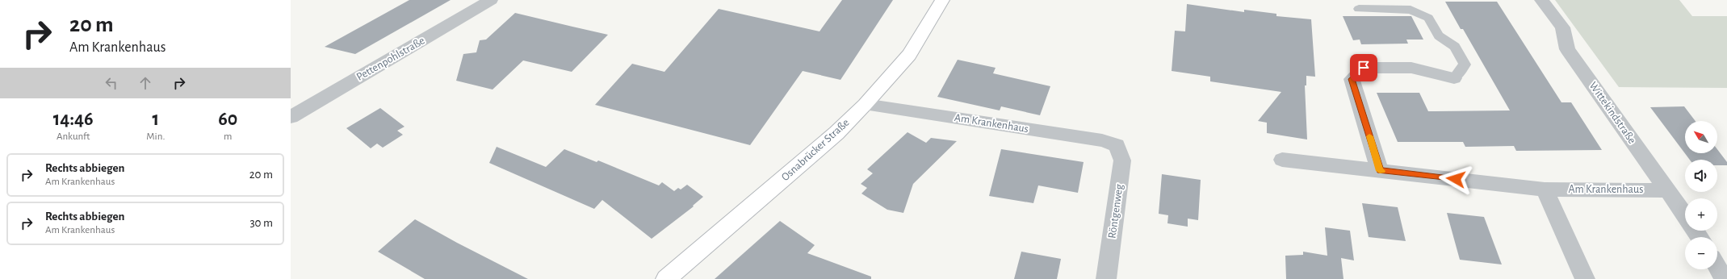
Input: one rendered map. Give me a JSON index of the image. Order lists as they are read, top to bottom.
{
  "streets": {
    "street": [
      "Pettenpohlstraße",
      "Wittekindstraße",
      "Am Krankenhaus",
      "Osnabrücker Straße",
      "Röntgenweg"
    ]
  },
  "crossings": [
    ["Wittekindstraße", "Am Krankenhaus"],
    ["Am Krankenhaus", "Osnabrücker Straße"],
    ["Am Krankenhaus", "Röntgenweg"]
  ],
  "north": "top left",
  "page": {
    "turn": ["20 m", "Am Krankenhaus"],
    "eta": [
      "14:46",
      "Ankunft",
      "1",
      "Min.",
      "60",
      "m"
    ],
    "map_buttons": ["+", "−"],
    "list": [
      {
        "name": "Rechts abbiegen",
        "note": "Am Krankenhaus",
        "value": "20 m"
      },
      {
        "name": "Rechts abbiegen",
        "note": "Am Krankenhaus",
        "value": "30 m"
      }
    ]
  }
}
